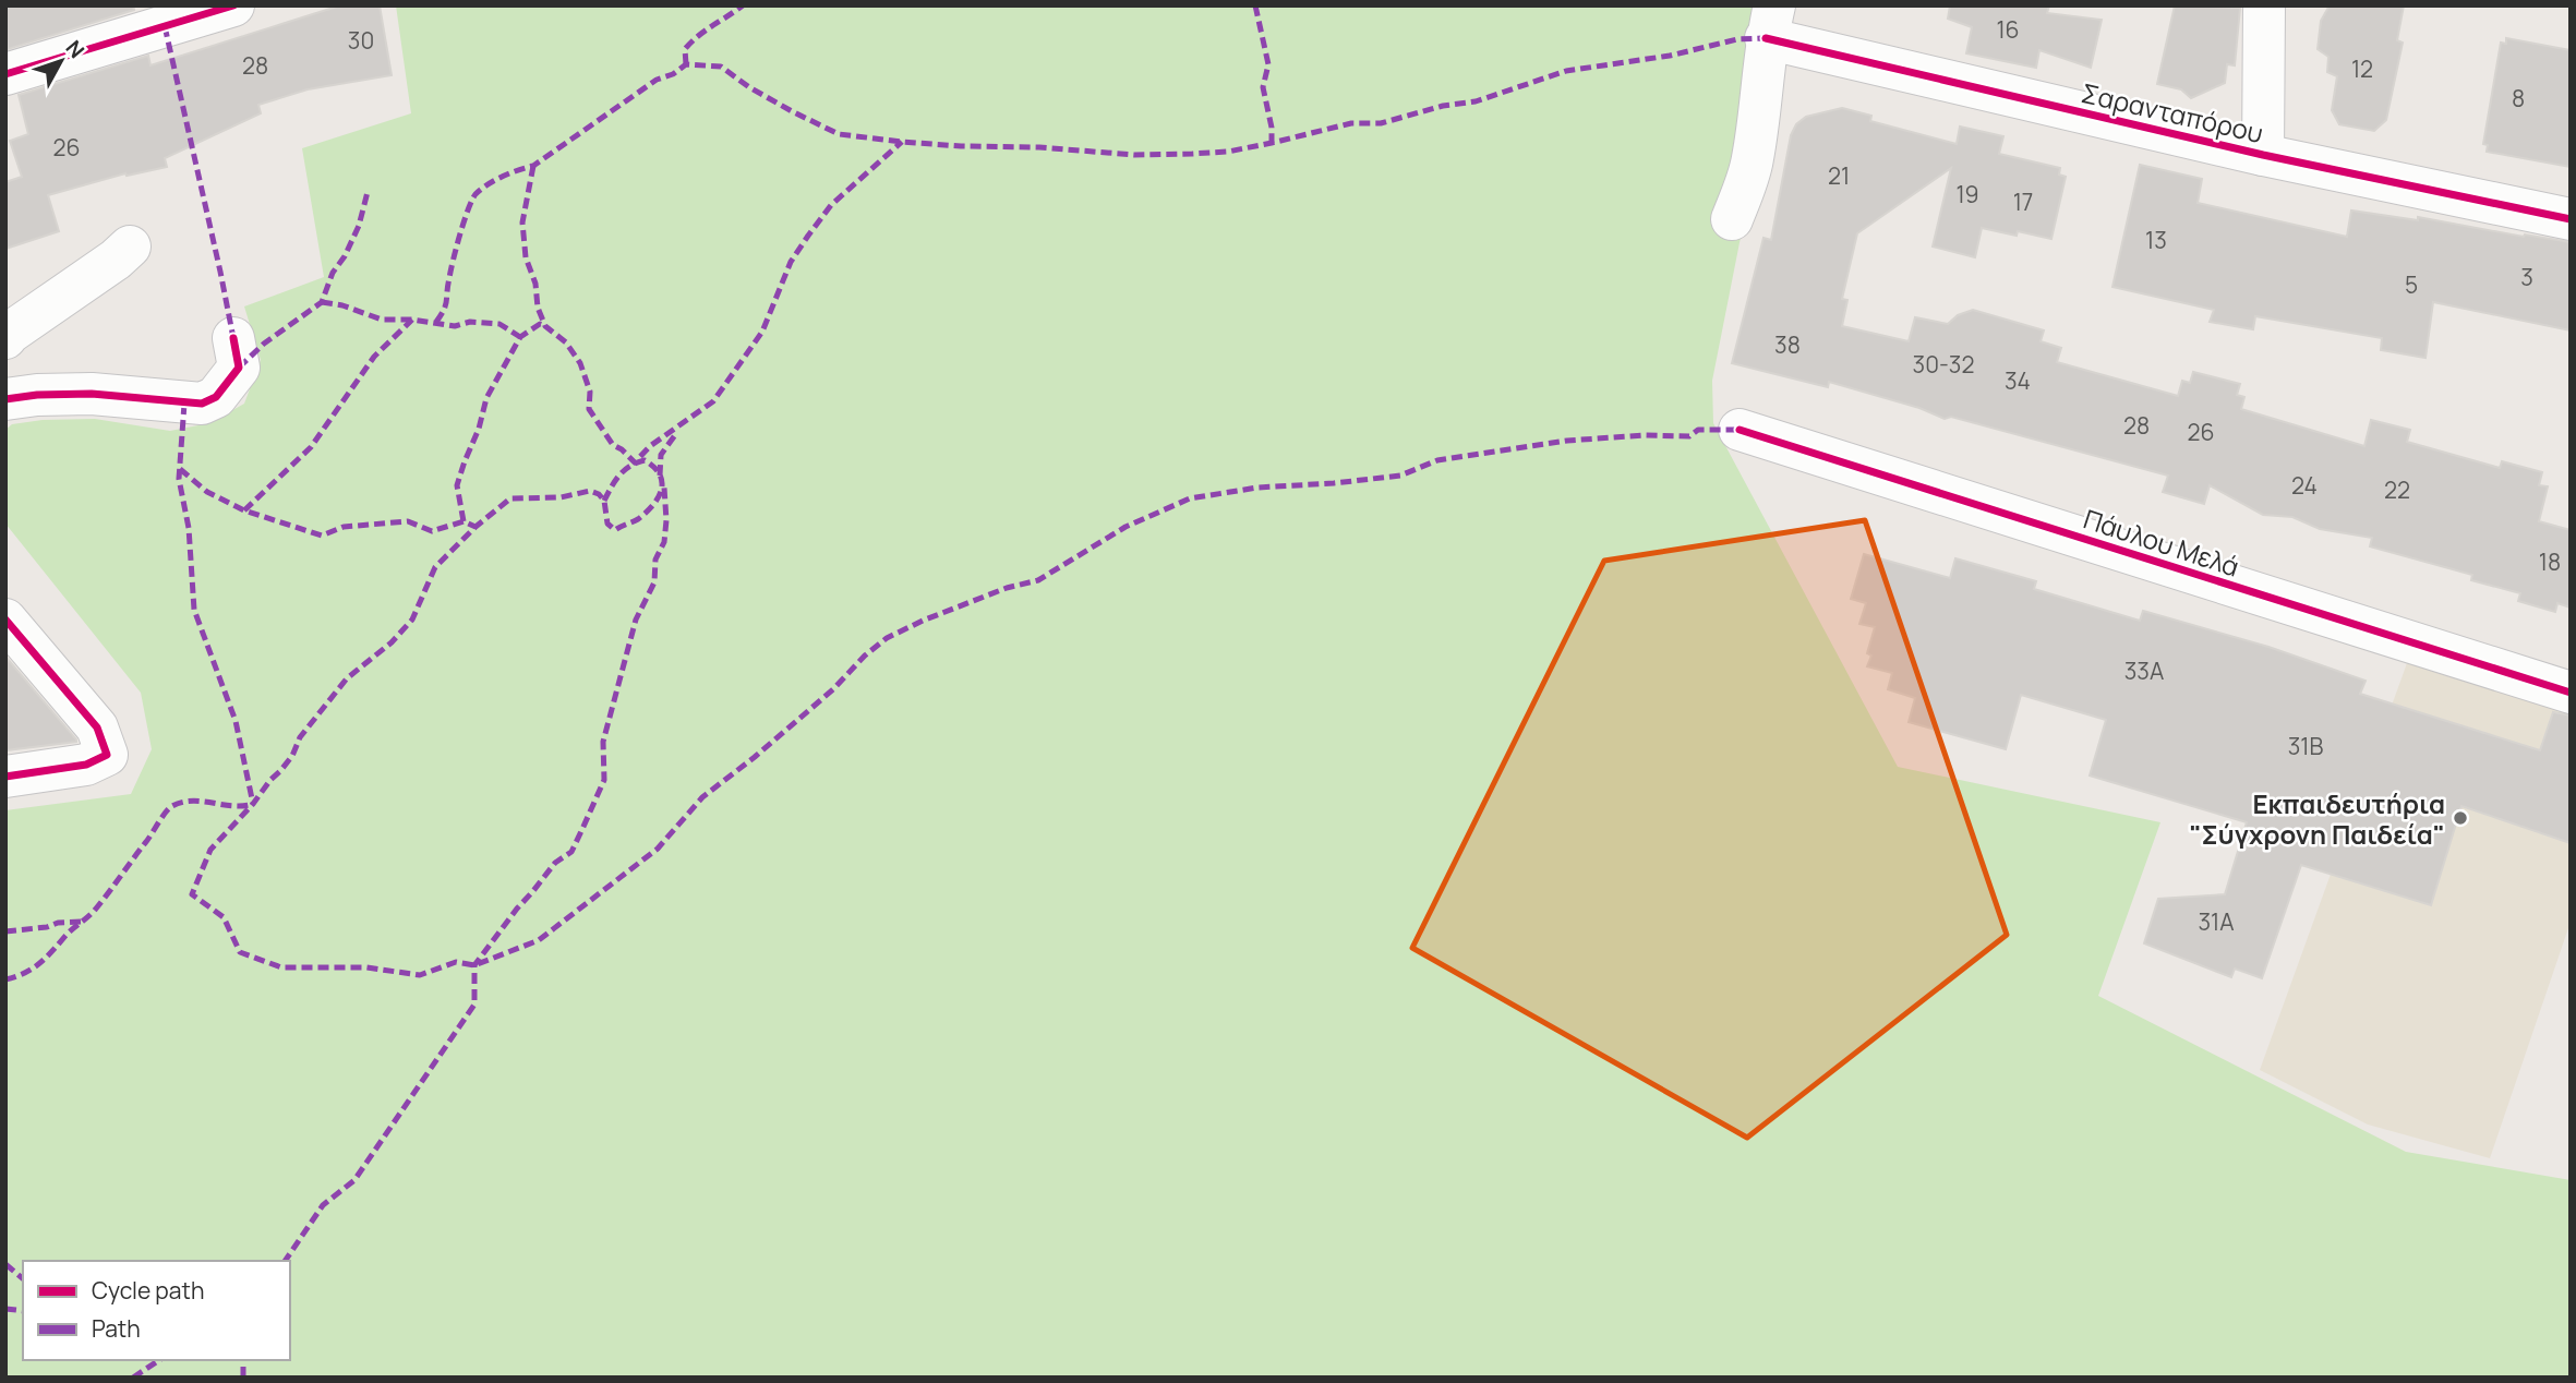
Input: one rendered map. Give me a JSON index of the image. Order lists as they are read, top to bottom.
{
  "streets": {
    "street": ["Σαρανταπόρου", "Πάυλου Μελά"]
  },
  "places": ["Εκπαιδευτήρια \"Σύγχρονη Παιδεία\""],
  "house_numbers": [
    "16",
    "30",
    "28",
    "12",
    "8",
    "26",
    "21",
    "19",
    "17",
    "13",
    "3",
    "5",
    "38",
    "30-32",
    "34",
    "28",
    "26",
    "24",
    "22",
    "18",
    "33Α",
    "31Β",
    "31Α"
  ],
  "legend": ["Cycle path", "Path"],
  "north": "top right"
}
